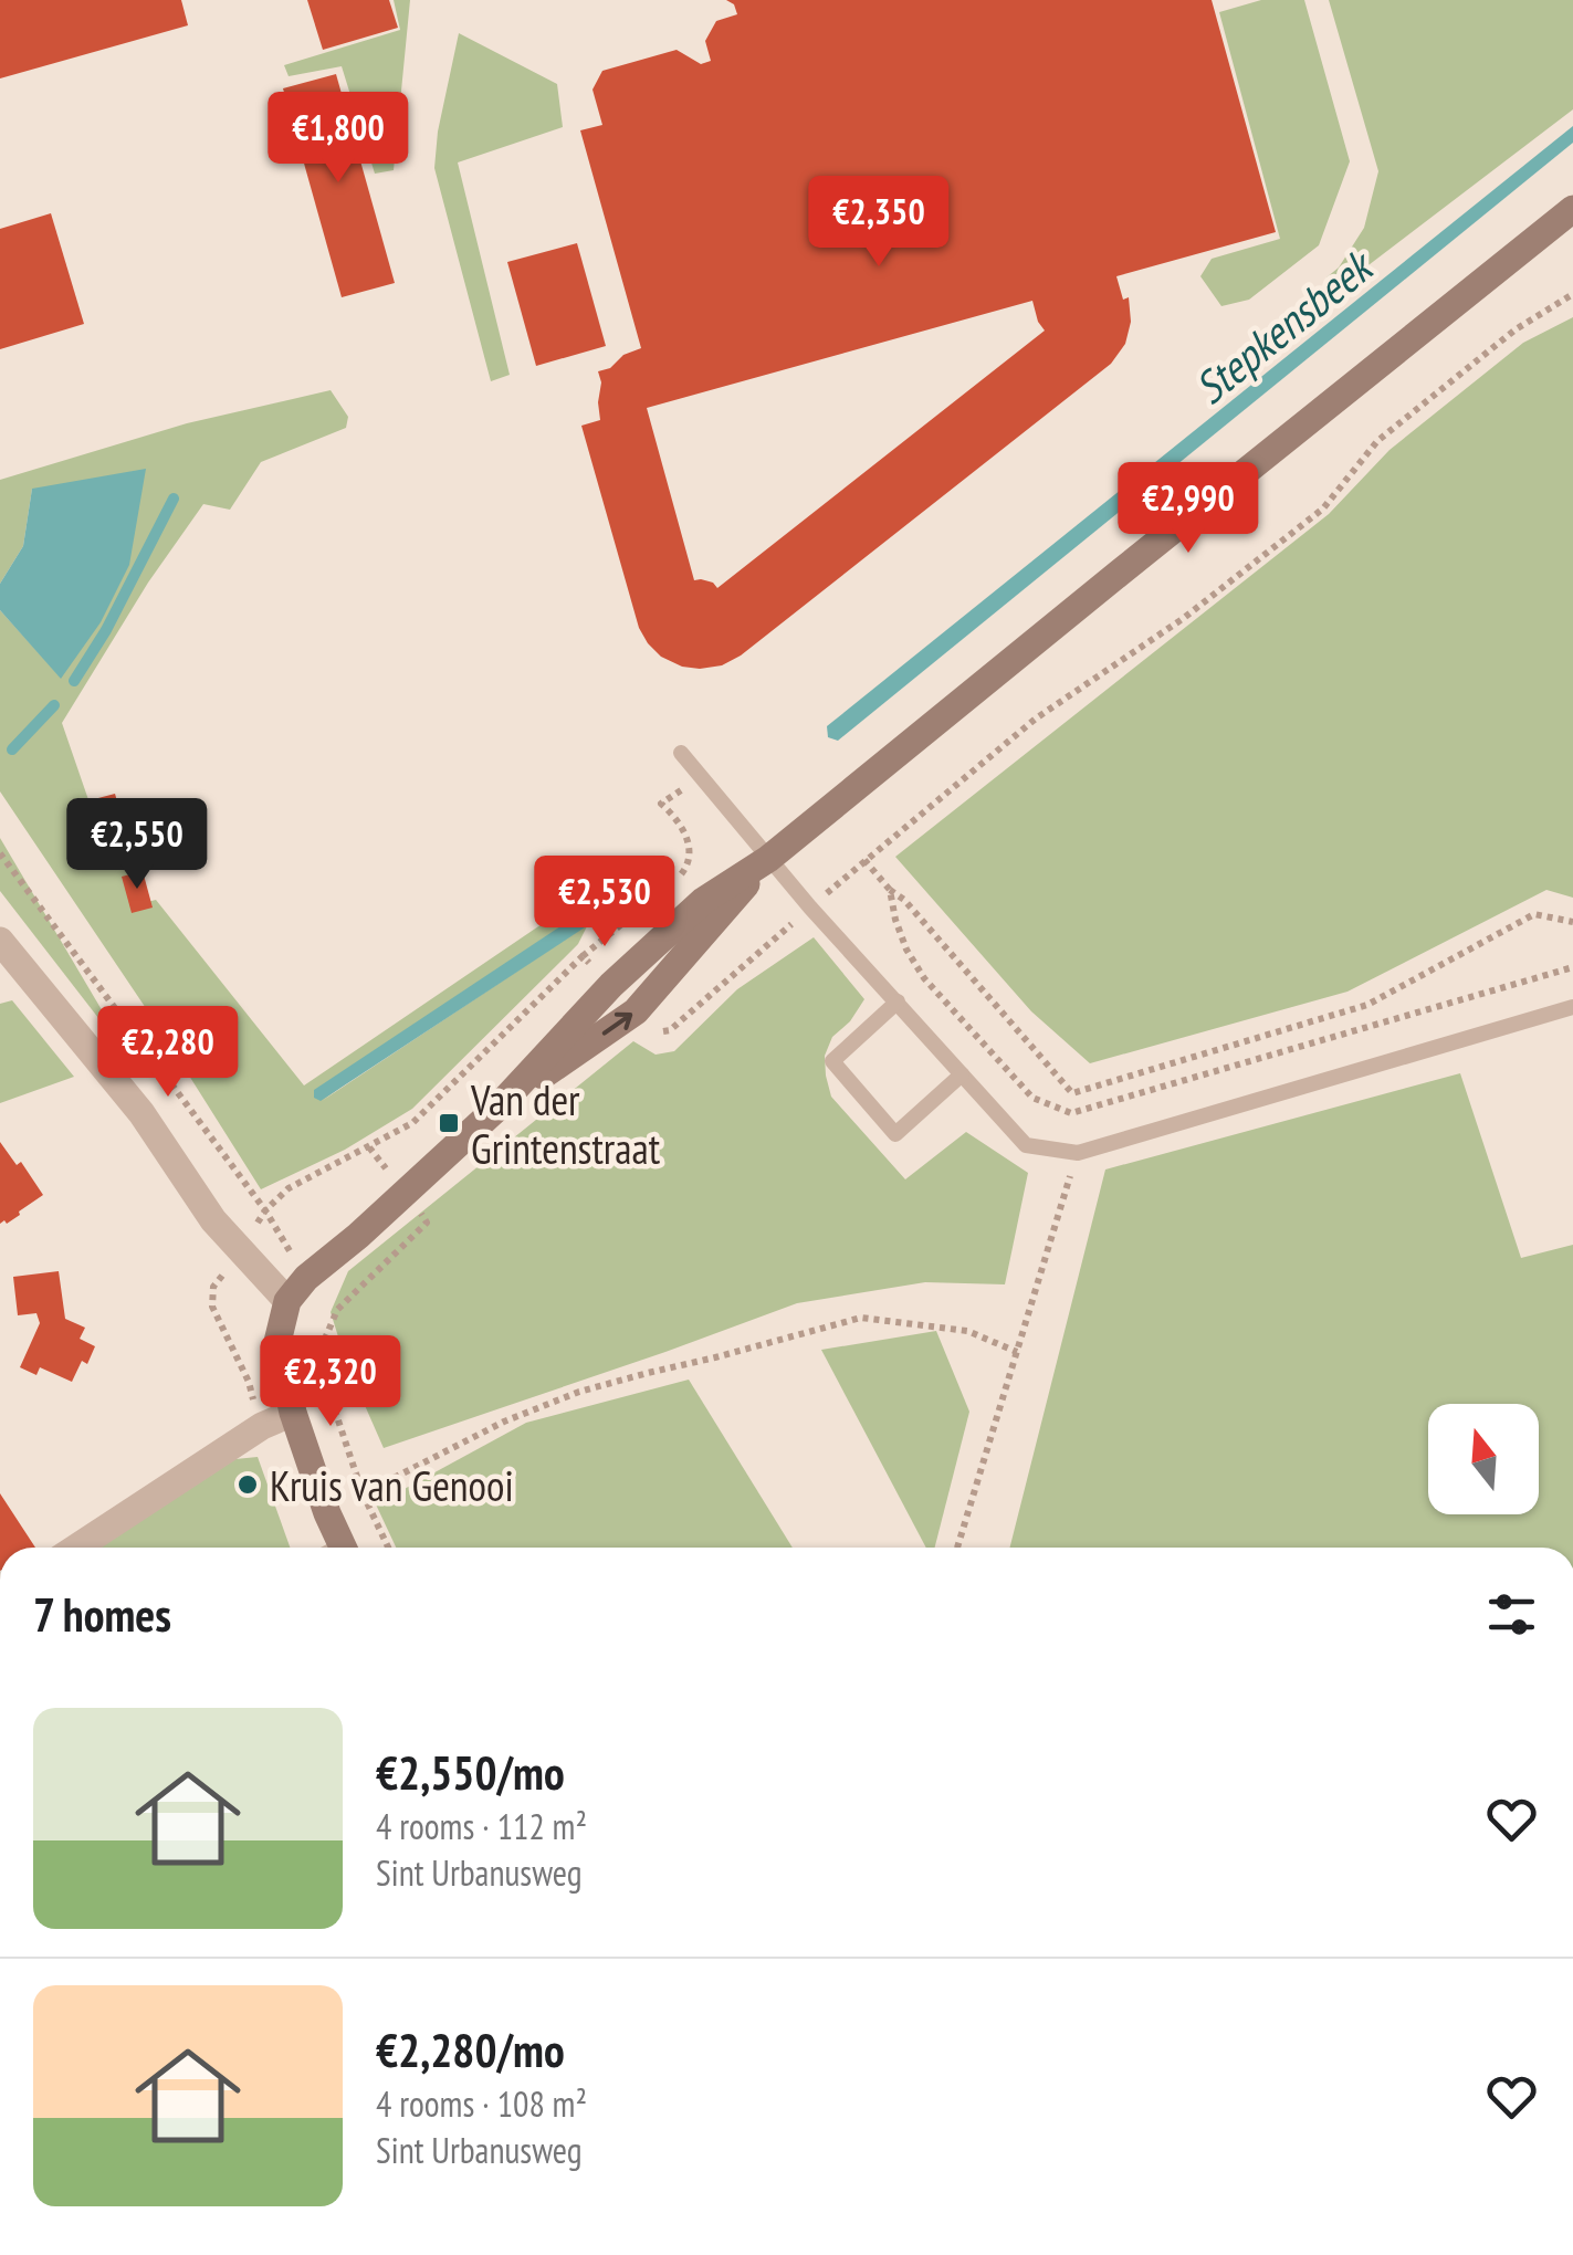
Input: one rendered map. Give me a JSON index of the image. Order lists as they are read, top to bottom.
{
  "water": ["Stepkensbeek"],
  "places": {
    "transit": ["Van der Grintenstraat"],
    "other": ["Kruis van Genooi"]
  },
  "north": "top",
  "page": {
    "price": [
      "€1,800",
      "€2,350",
      "€2,990",
      "€2,550",
      "€2,530",
      "€2,280",
      "€2,320"
    ],
    "heading": "7 homes",
    "list": [
      {
        "name": "€2,550/mo",
        "note": "4 rooms · 112 m² · Sint Urbanusweg"
      },
      {
        "name": "€2,280/mo",
        "note": "4 rooms · 108 m² · Sint Urbanusweg"
      }
    ]
  }
}
